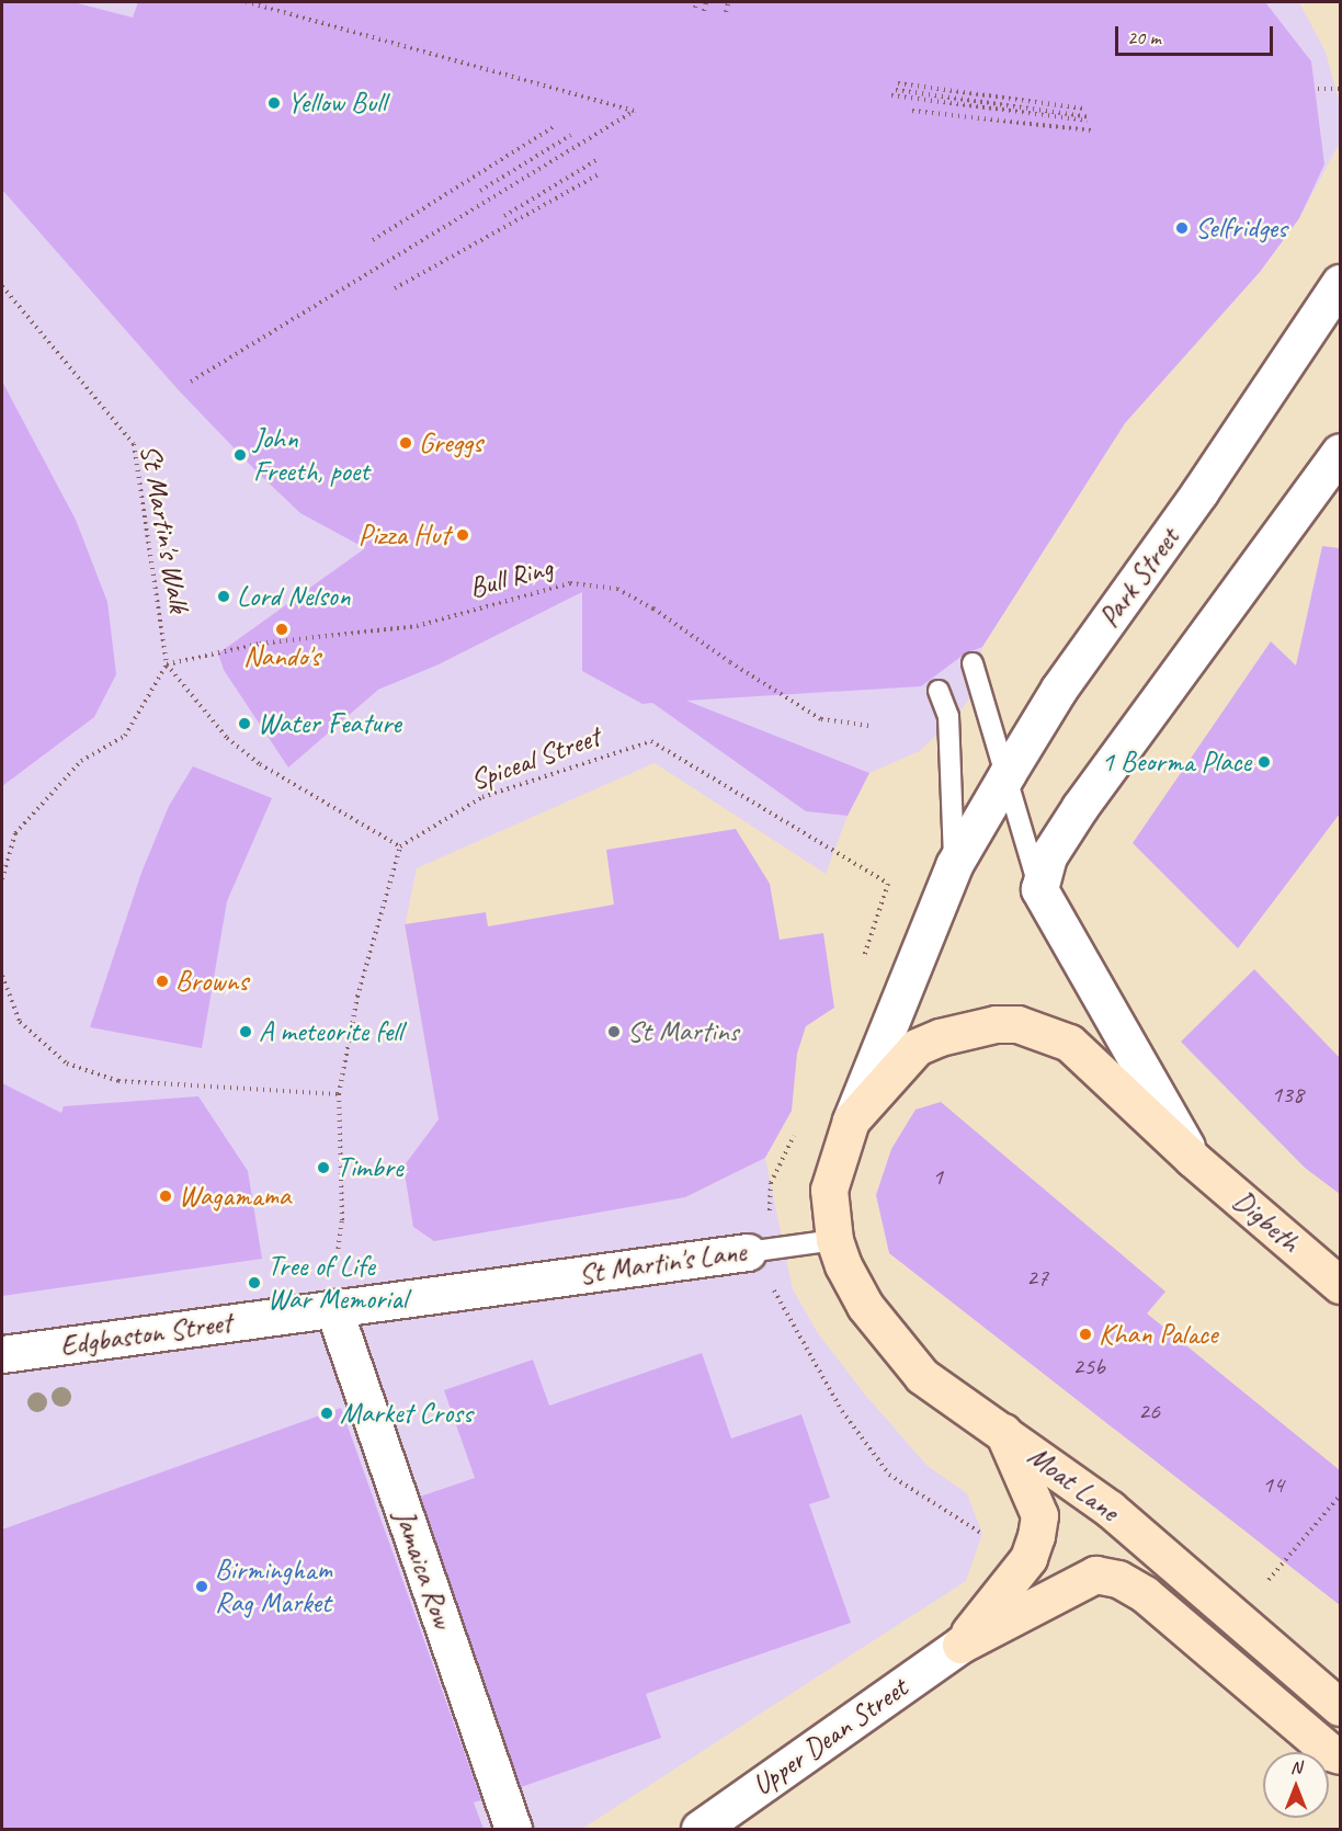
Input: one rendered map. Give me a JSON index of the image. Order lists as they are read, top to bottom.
{
  "streets": {
    "main road": ["Digbeth", "Moat Lane"],
    "street": [
      "Park Street",
      "St Martin's Lane",
      "Edgbaston Street",
      "Jamaica Row",
      "Upper Dean Street"
    ],
    "path": ["St Martin's Walk", "Bull Ring", "Spiceal Street"]
  },
  "crossings": [
    ["St Martin's Walk", "Bull Ring"],
    ["St Martin's Lane", "Edgbaston Street"],
    ["St Martin's Lane", "Moat Lane"],
    ["Edgbaston Street", "Jamaica Row"]
  ],
  "places": [
    "Yellow Bull",
    "Selfridges",
    "Greggs",
    "John Freeth, poet",
    "Pizza Hut",
    "Lord Nelson",
    "Nando's",
    "Water Feature",
    "1 Beorma Place",
    "Browns",
    "A meteorite fell",
    "St Martins",
    "Timbre",
    "Wagamama",
    "Tree of Life War Memorial",
    "Khan Palace",
    "Market Cross",
    "Birmingham Rag Market"
  ],
  "house_numbers": [
    "138",
    "1",
    "27",
    "25b",
    "26",
    "14"
  ],
  "scale_bar": "20 m",
  "north": "top"
}
